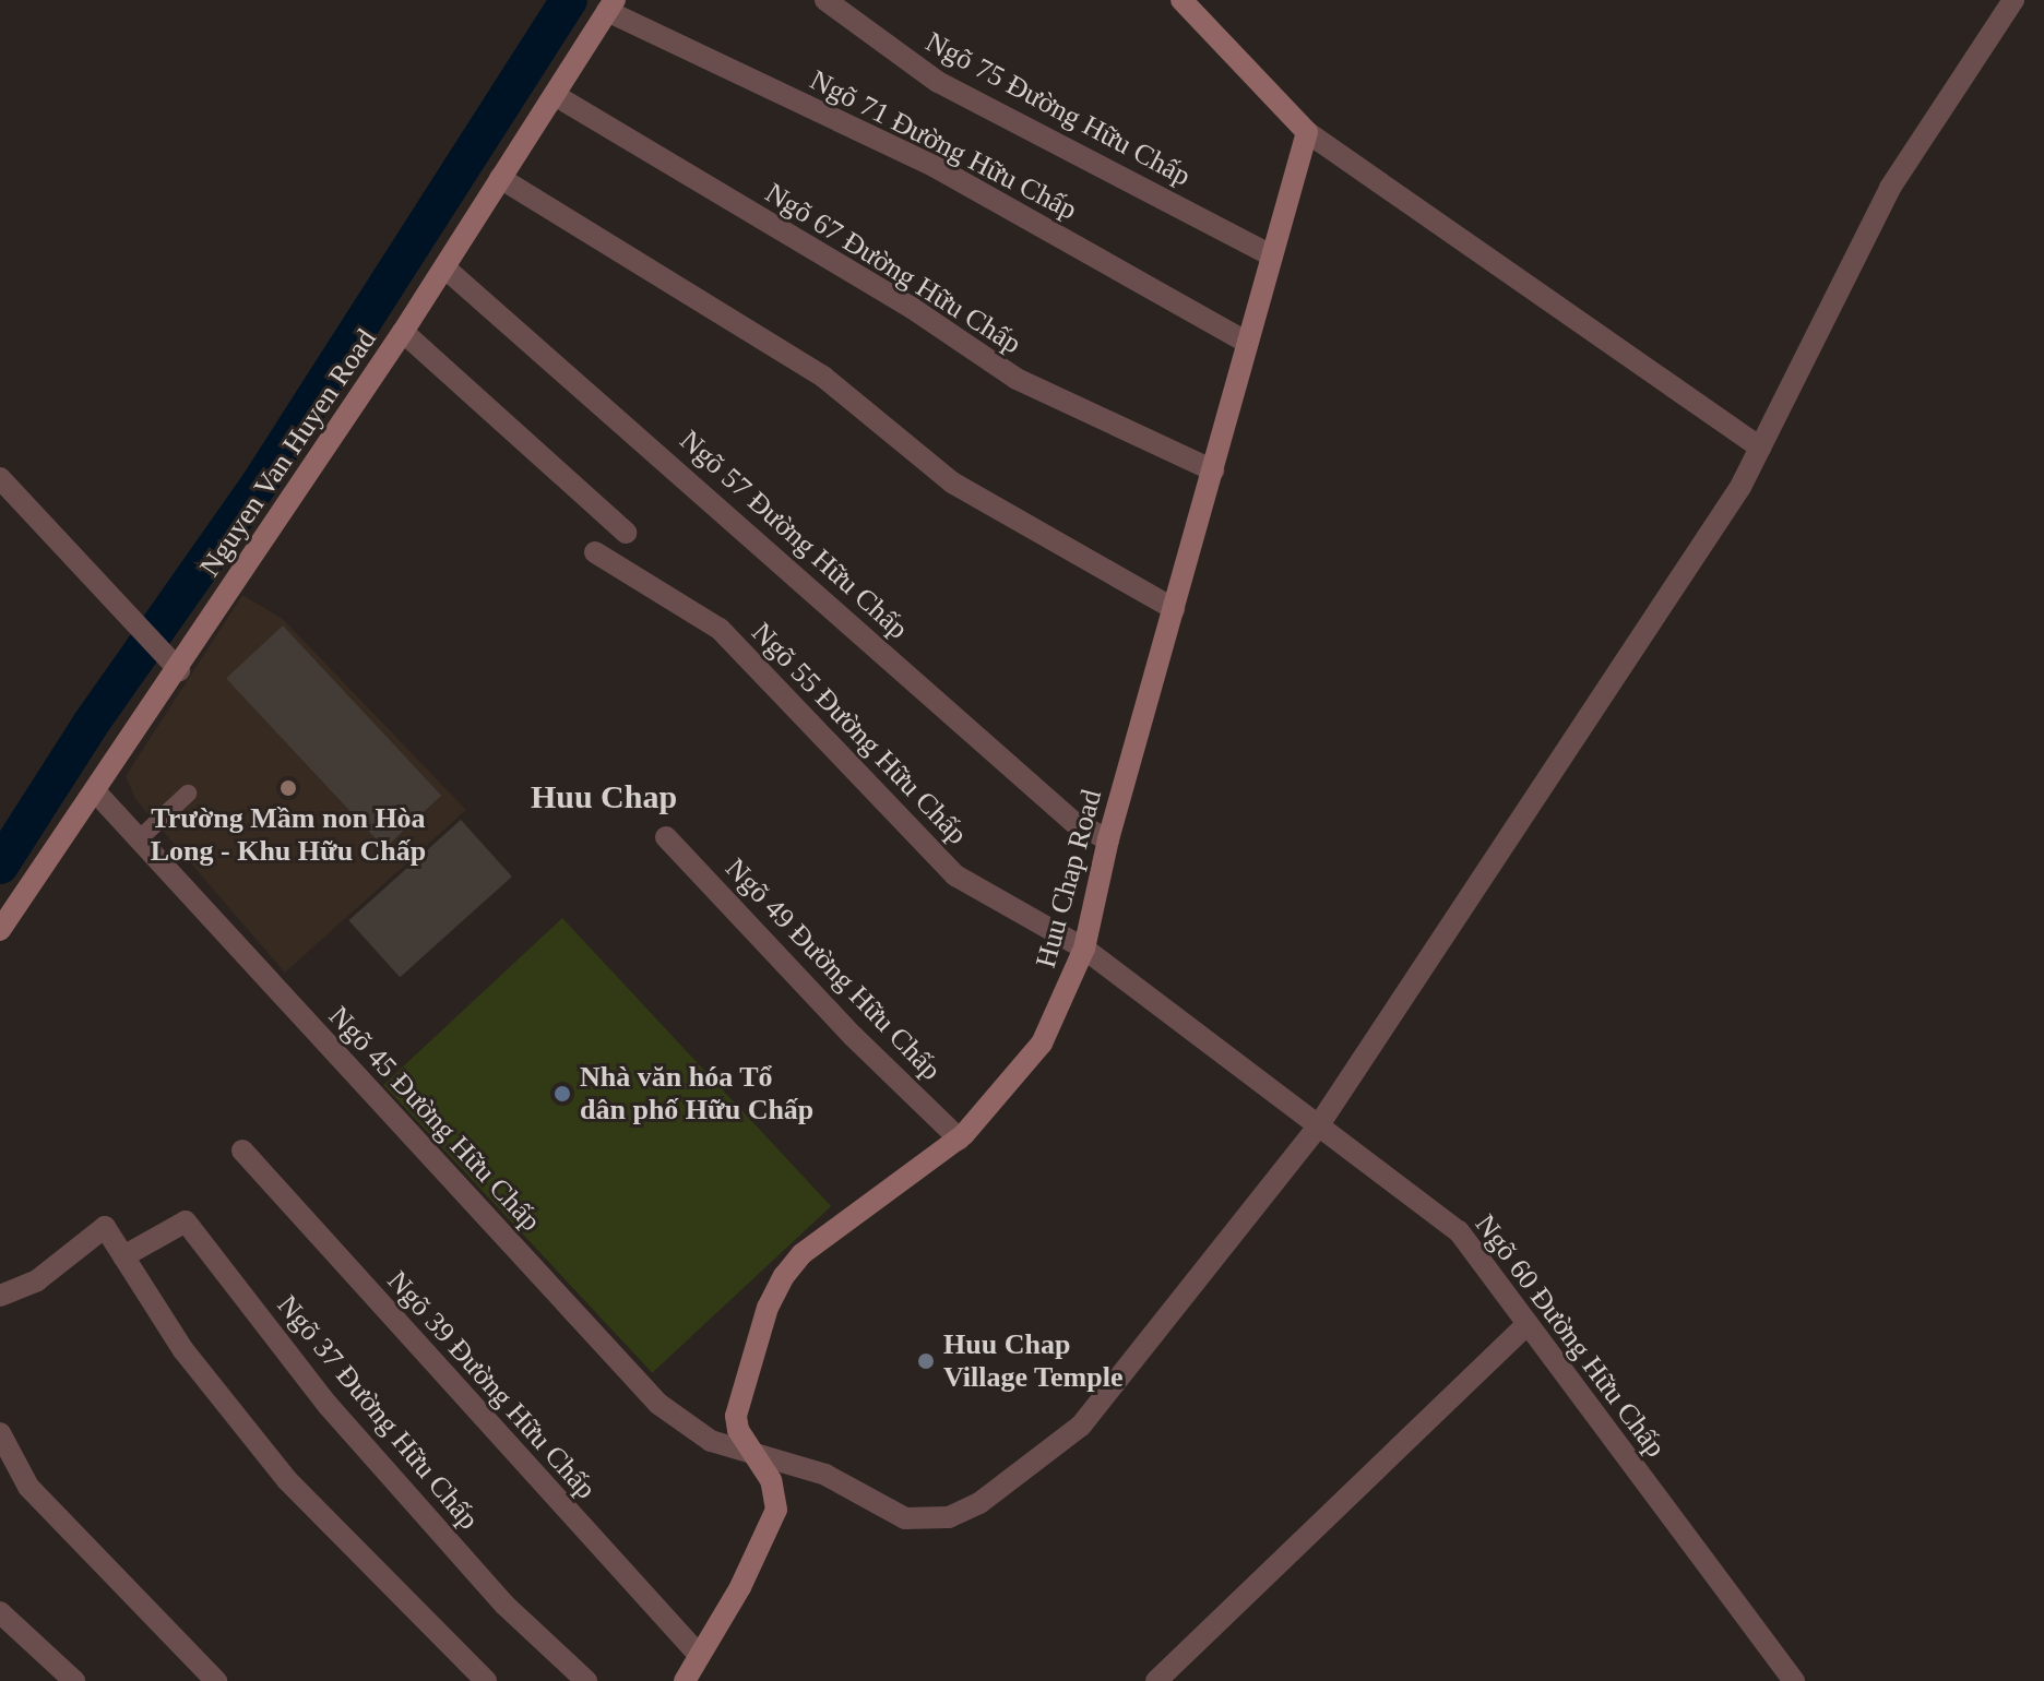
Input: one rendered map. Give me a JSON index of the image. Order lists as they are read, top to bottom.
{
  "streets": {
    "street": [
      "Ngõ 75 Đường Hữu Chấp",
      "Ngõ 71 Đường Hữu Chấp",
      "Ngõ 67 Đường Hữu Chấp",
      "Nguyen Van Huyen Road",
      "Ngõ 57 Đường Hữu Chấp",
      "Ngõ 55 Đường Hữu Chấp",
      "Huu Chap Road",
      "Ngõ 49 Đường Hữu Chấp",
      "Ngõ 45 Đường Hữu Chấp",
      "Ngõ 60 Đường Hữu Chấp",
      "Ngõ 39 Đường Hữu Chấp",
      "Ngõ 37 Đường Hữu Chấp"
    ]
  },
  "crossings": [
    ["Ngõ 75 Đường Hữu Chấp", "Huu Chap Road"],
    ["Ngõ 71 Đường Hữu Chấp", "Nguyen Van Huyen Road"],
    ["Ngõ 71 Đường Hữu Chấp", "Huu Chap Road"],
    ["Ngõ 67 Đường Hữu Chấp", "Nguyen Van Huyen Road"],
    ["Ngõ 67 Đường Hữu Chấp", "Huu Chap Road"],
    ["Nguyen Van Huyen Road", "Ngõ 57 Đường Hữu Chấp"],
    ["Nguyen Van Huyen Road", "Ngõ 45 Đường Hữu Chấp"],
    ["Ngõ 57 Đường Hữu Chấp", "Huu Chap Road"],
    ["Ngõ 55 Đường Hữu Chấp", "Huu Chap Road"],
    ["Ngõ 55 Đường Hữu Chấp", "Ngõ 60 Đường Hữu Chấp"],
    ["Huu Chap Road", "Ngõ 49 Đường Hữu Chấp"],
    ["Huu Chap Road", "Ngõ 45 Đường Hữu Chấp"],
    ["Huu Chap Road", "Ngõ 60 Đường Hữu Chấp"],
    ["Huu Chap Road", "Ngõ 39 Đường Hữu Chấp"],
    ["Ngõ 45 Đường Hữu Chấp", "Ngõ 60 Đường Hữu Chấp"]
  ],
  "districts": ["Huu Chap"],
  "places": ["Trường Mầm non Hòa Long - Khu Hữu Chấp", "Nhà văn hóa Tổ dân phố Hữu Chấp", "Huu Chap Village Temple"]
}
